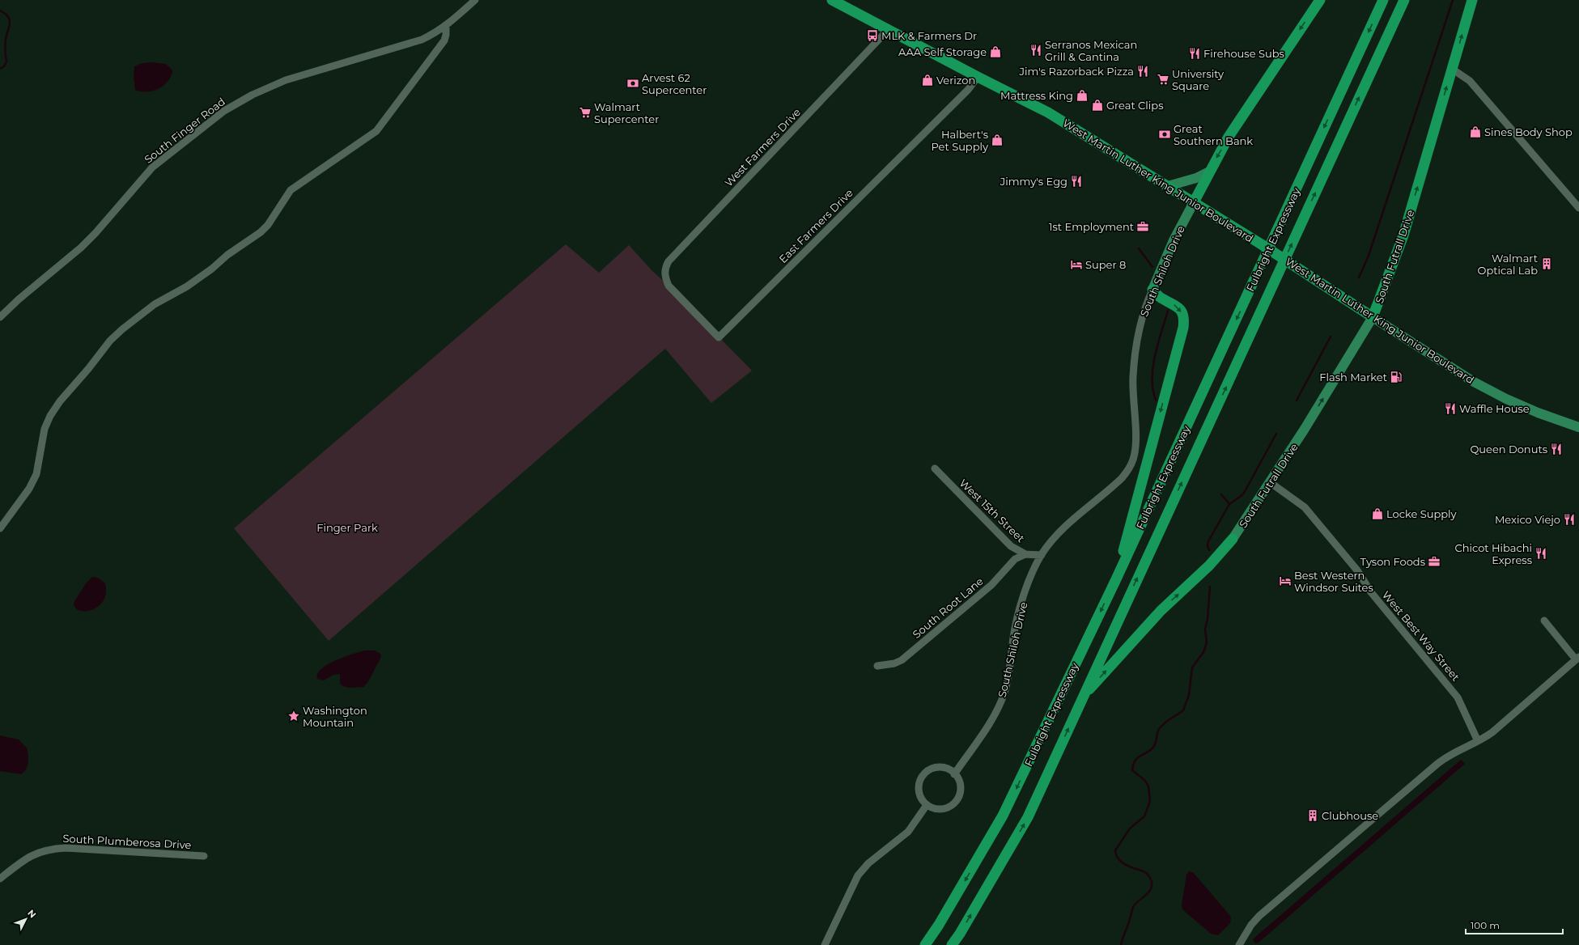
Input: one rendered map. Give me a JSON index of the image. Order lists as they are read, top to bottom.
{
  "streets": {
    "highway": [
      "West Martin Luther King Junior Boulevard",
      "Fulbright Expressway",
      "South Futrall Drive",
      "South Shiloh Drive"
    ],
    "street": [
      "South Finger Road",
      "West Farmers Drive",
      "East Farmers Drive",
      "West 15th Street",
      "South Root Lane",
      "West Best Way Street",
      "South Plumberosa Drive"
    ]
  },
  "crossings": [
    ["West Farmers Drive", "West Martin Luther King Junior Boulevard"],
    ["West Farmers Drive", "East Farmers Drive"],
    ["West Martin Luther King Junior Boulevard", "East Farmers Drive"],
    ["West Martin Luther King Junior Boulevard", "South Futrall Drive"],
    ["West Martin Luther King Junior Boulevard", "South Shiloh Drive"],
    ["South Futrall Drive", "West Best Way Street"],
    ["South Shiloh Drive", "West 15th Street"],
    ["West 15th Street", "South Root Lane"]
  ],
  "one_way": ["South Futrall Drive"],
  "parks": ["Finger Park"],
  "places": {
    "bus stop": ["MLK & Farmers Dr"],
    "restaurant": [
      "Serranos Mexican Grill & Cantina",
      "Firehouse Subs",
      "Jim's Razorback Pizza",
      "Jimmy's Egg",
      "Waffle House",
      "Queen Donuts",
      "Mexico Viejo",
      "Chicot Hibachi Express"
    ],
    "shop": [
      "AAA Self Storage",
      "Verizon",
      "Mattress King",
      "Great Clips",
      "Sines Body Shop",
      "Halbert's Pet Supply",
      "Locke Supply"
    ],
    "supermarket": ["University Square", "Walmart Supercenter"],
    "bank": ["Arvest 62 Supercenter", "Great Southern Bank"],
    "office": ["1st Employment", "Tyson Foods"],
    "building": ["Walmart Optical Lab", "Clubhouse"],
    "hotel": ["Super 8", "Best Western Windsor Suites"],
    "fuel station": ["Flash Market"],
    "place": ["Washington Mountain"]
  },
  "scale_bar": "100 m",
  "north": "top right"
}
